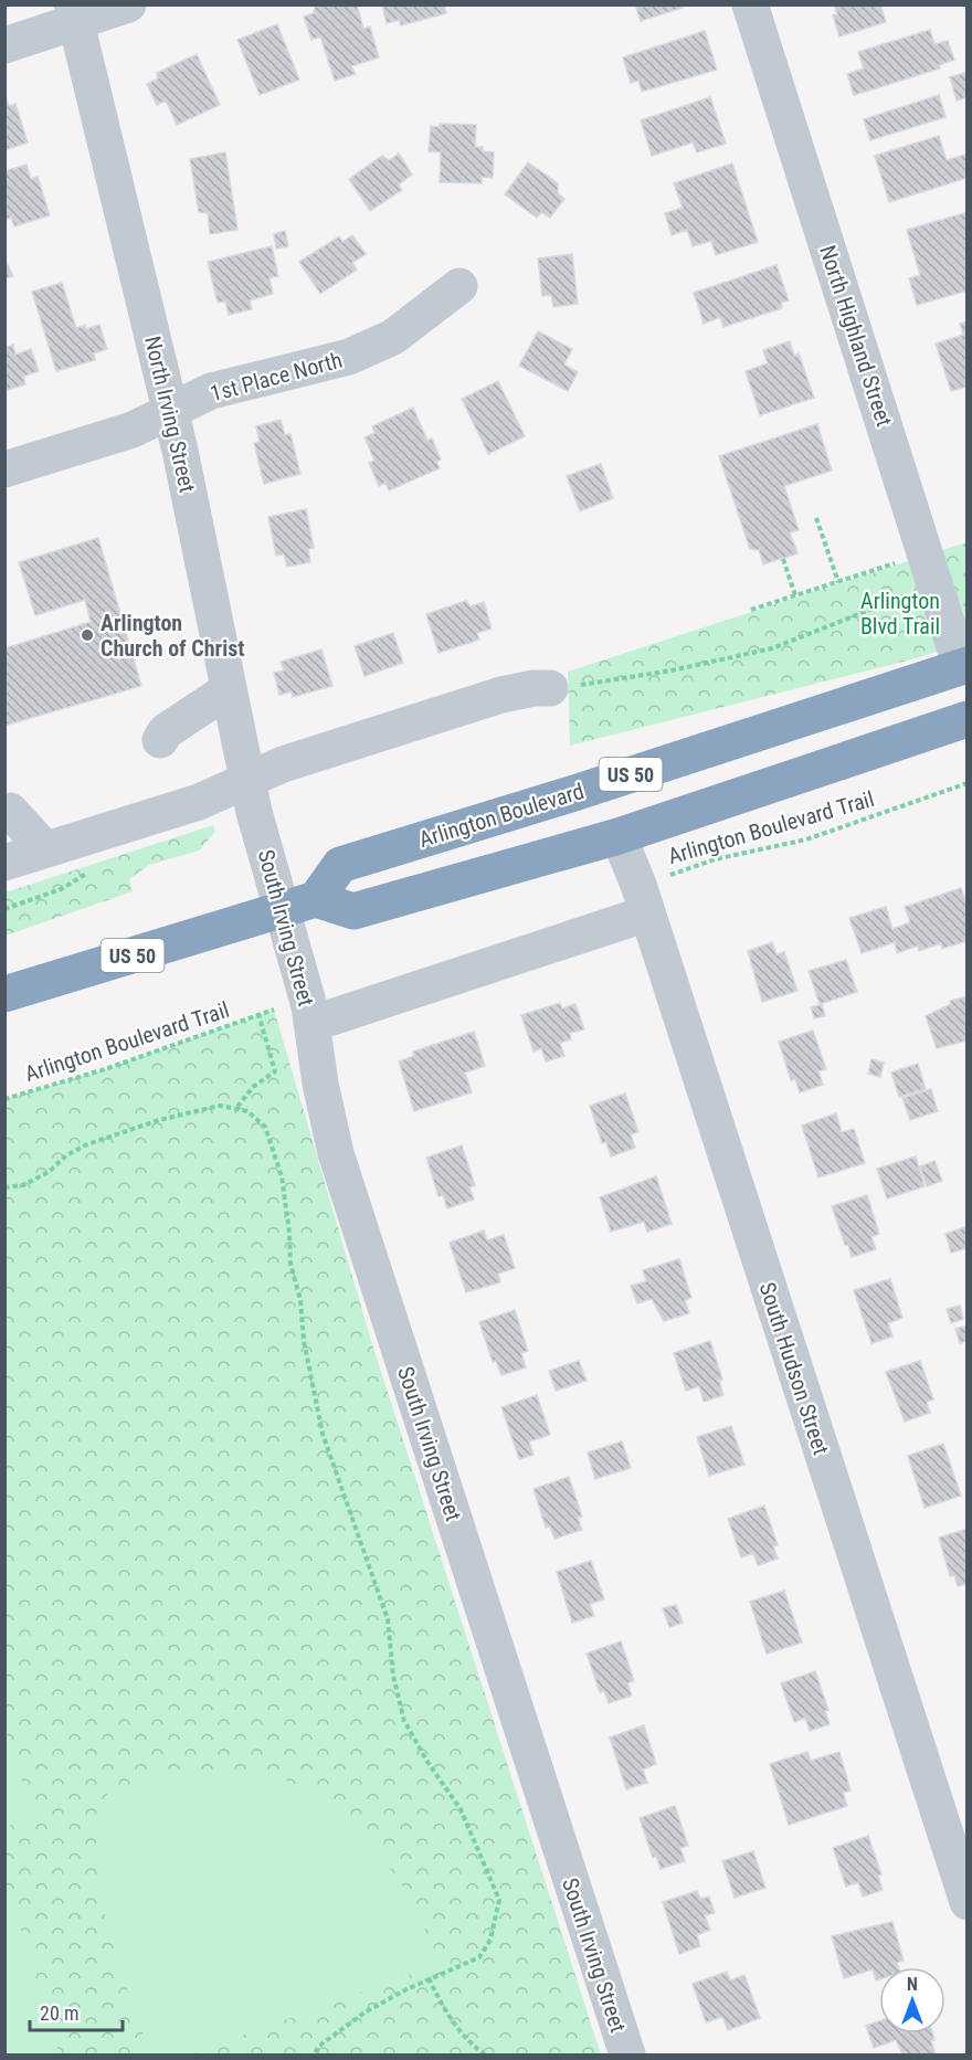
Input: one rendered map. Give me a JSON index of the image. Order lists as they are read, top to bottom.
{
  "streets": {
    "highway": ["US 50", "Arlington Boulevard"],
    "street": [
      "North Highland Street",
      "1st Place North",
      "North Irving Street",
      "South Irving Street",
      "South Hudson Street"
    ],
    "path": ["Arlington Boulevard Trail"]
  },
  "crossings": [
    ["North Highland Street", "Arlington Boulevard"],
    ["1st Place North", "North Irving Street"],
    ["North Irving Street", "South Irving Street"],
    ["US 50", "Arlington Boulevard"],
    ["US 50", "South Irving Street"],
    ["US 50", "South Hudson Street"]
  ],
  "parks": ["Arlington Blvd Trail"],
  "places": ["Arlington Church of Christ"],
  "scale_bar": "20 m",
  "north": "top"
}
